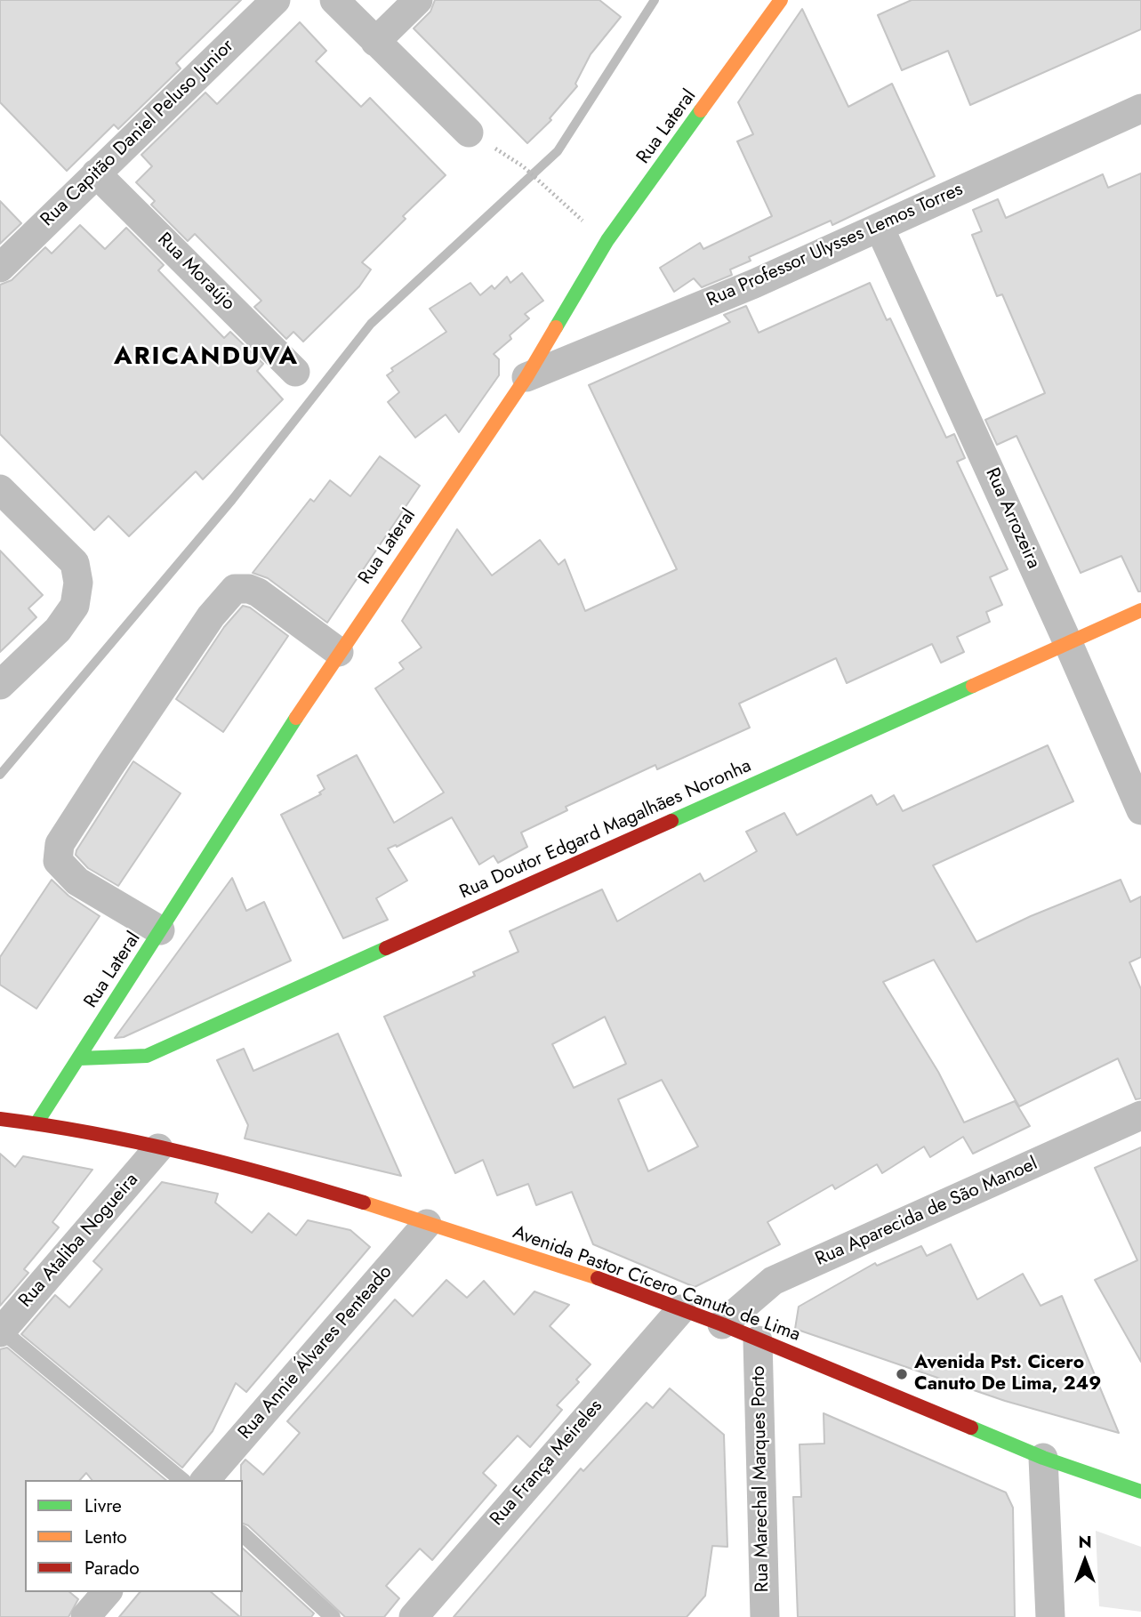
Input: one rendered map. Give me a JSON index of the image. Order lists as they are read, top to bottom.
{
  "streets": {
    "street": [
      "Rua Lateral",
      "Rua Capitão Daniel Peluso Junior",
      "Rua Professor Ulysses Lemos Torres",
      "Rua Moraújo",
      "Rua Arrozeira",
      "Rua Doutor Edgard Magalhães Noronha",
      "Rua Aparecida de São Manoel",
      "Rua Ataliba Nogueira",
      "Avenida Pastor Cícero Canuto de Lima",
      "Rua Annie Álvares Penteado",
      "Rua França Meireles",
      "Rua Marechal Marques Porto"
    ]
  },
  "crossings": [
    ["Rua Lateral", "Rua Professor Ulysses Lemos Torres"],
    ["Rua Lateral", "Rua Doutor Edgard Magalhães Noronha"],
    ["Rua Lateral", "Avenida Pastor Cícero Canuto de Lima"],
    ["Rua Capitão Daniel Peluso Junior", "Rua Moraújo"],
    ["Rua Professor Ulysses Lemos Torres", "Rua Arrozeira"],
    ["Rua Arrozeira", "Rua Doutor Edgard Magalhães Noronha"],
    ["Rua Aparecida de São Manoel", "Avenida Pastor Cícero Canuto de Lima"],
    ["Rua Ataliba Nogueira", "Avenida Pastor Cícero Canuto de Lima"],
    ["Avenida Pastor Cícero Canuto de Lima", "Rua Annie Álvares Penteado"],
    ["Avenida Pastor Cícero Canuto de Lima", "Rua França Meireles"],
    ["Avenida Pastor Cícero Canuto de Lima", "Rua Marechal Marques Porto"]
  ],
  "districts": ["ARICANDUVA"],
  "places": ["Avenida Pst. Cicero Canuto De Lima, 249"],
  "legend": ["Livre", "Lento", "Parado"],
  "north": "top"
}
